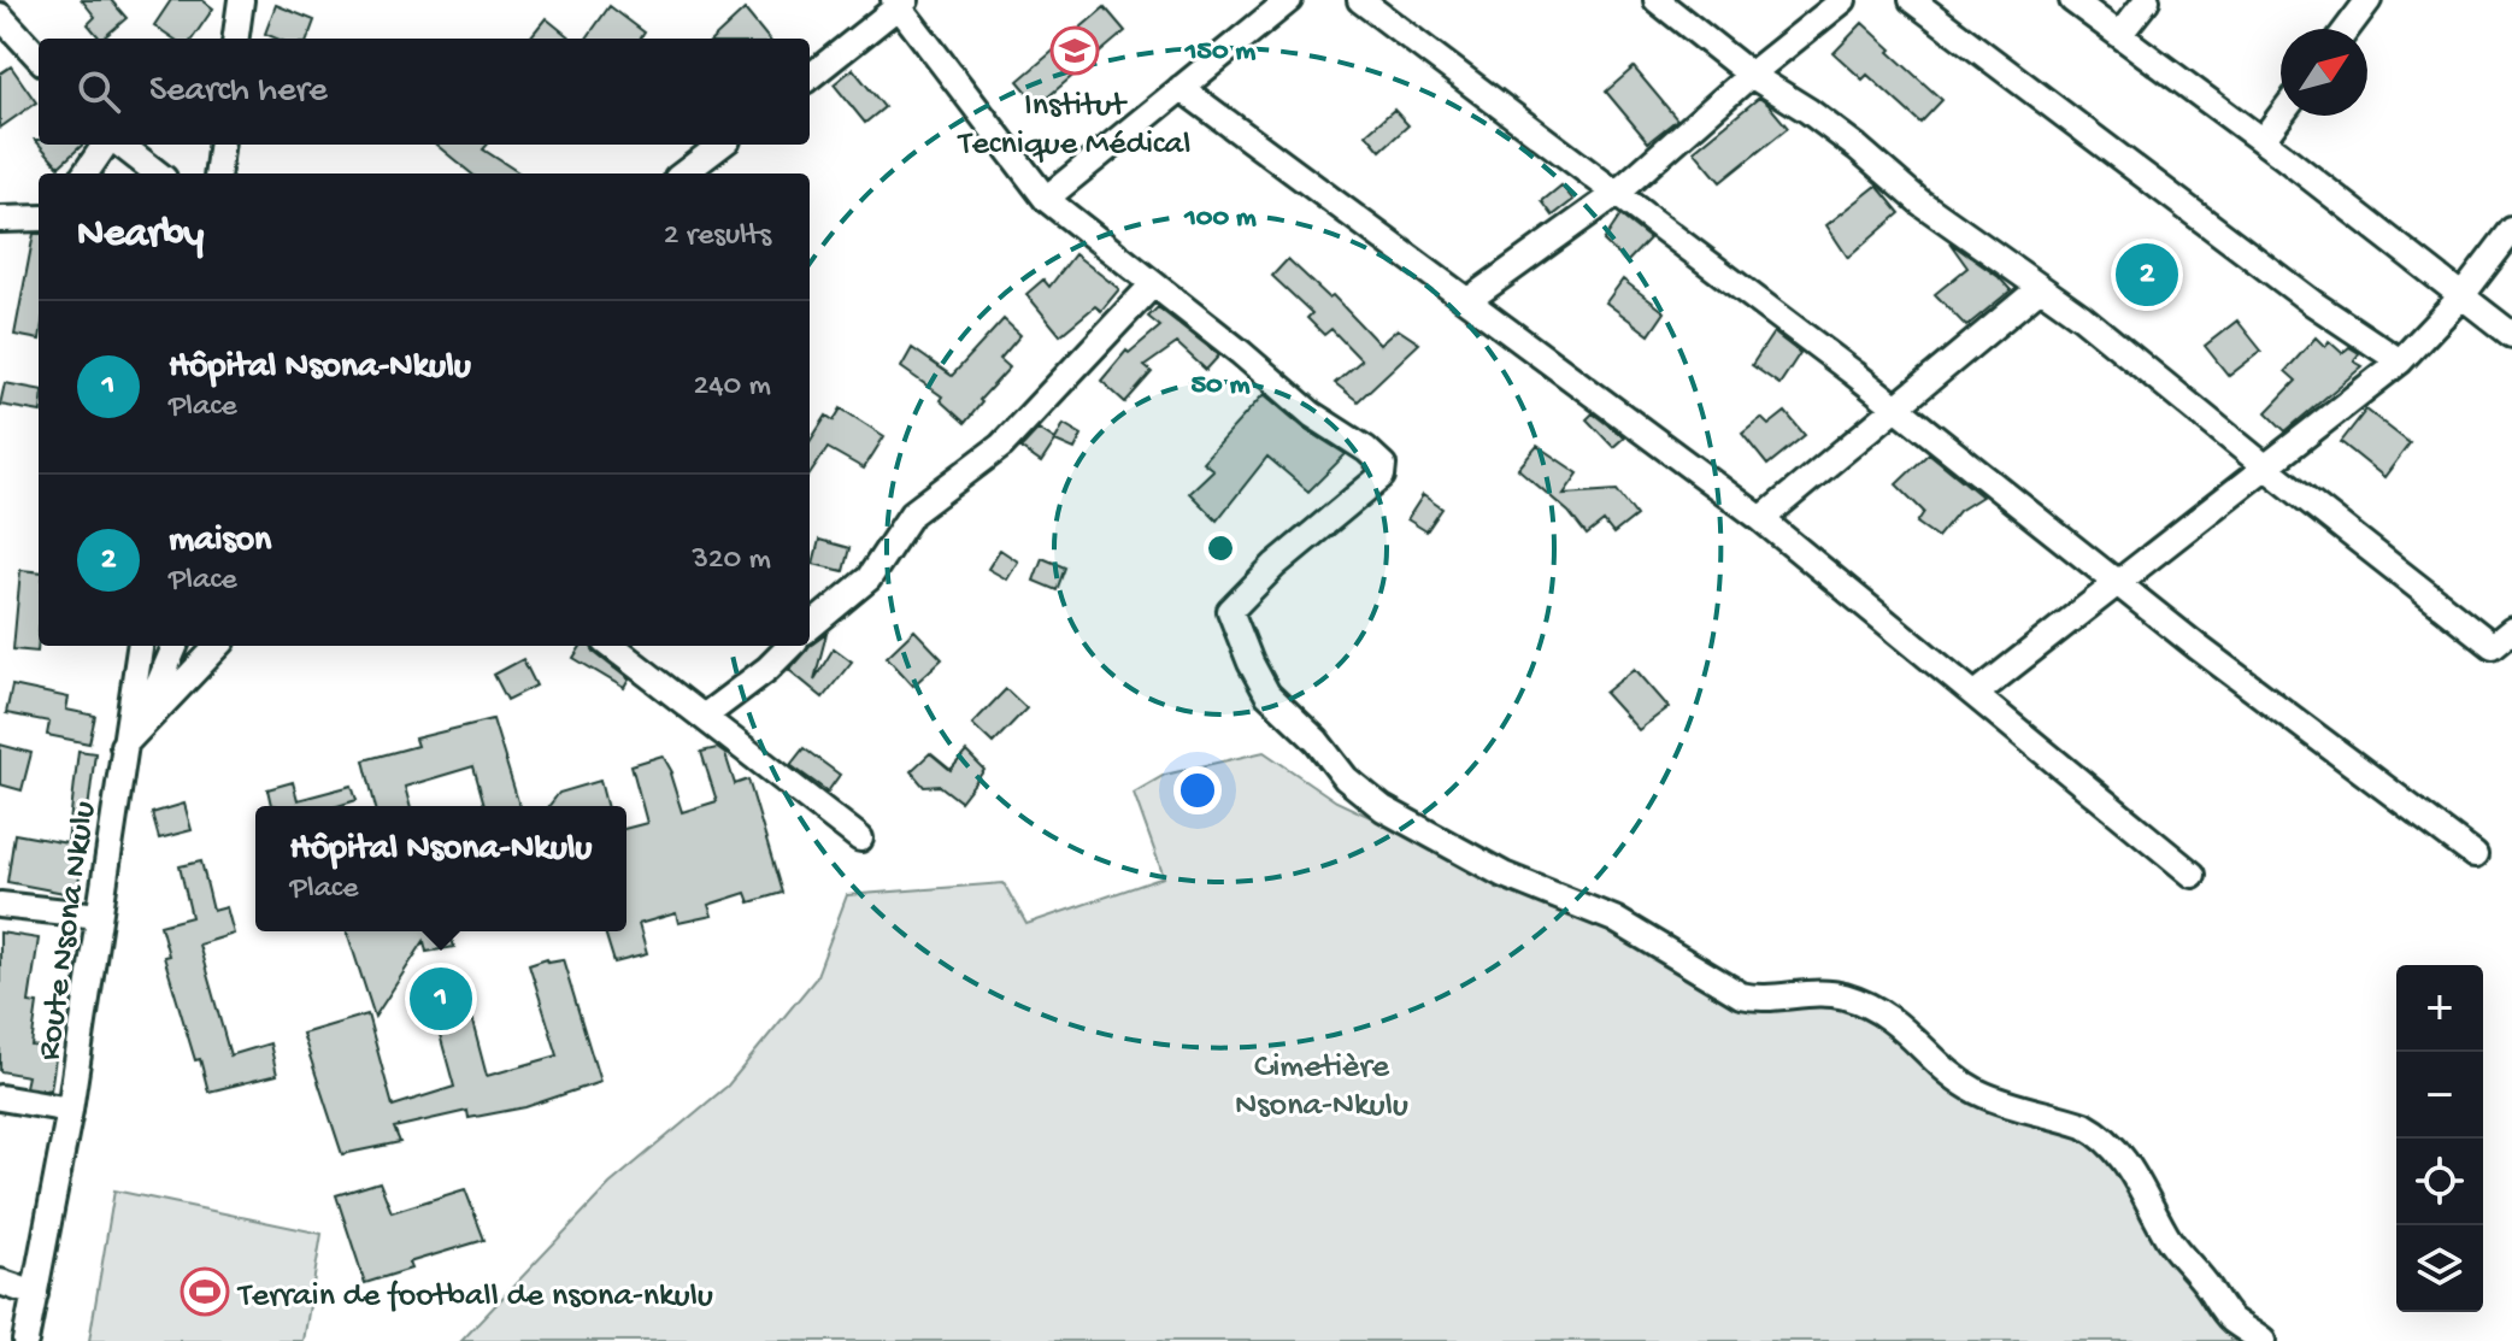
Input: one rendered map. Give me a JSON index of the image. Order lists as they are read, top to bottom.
{
  "streets": {
    "street": ["Route Nsona Nkulu"]
  },
  "parks": ["Cimetière Nsona-Nkulu"],
  "places": {
    "school or university": ["Institut Tecnique Médical"],
    "sports": ["Terrain de football de nsona-nkulu"]
  },
  "north": "top right",
  "page": {
    "search": "Search here",
    "heading": ["Nearby", "2 results"],
    "pins": ["2", "1"],
    "list": [
      {
        "mark": "1",
        "name": "Hôpital Nsona-Nkulu",
        "note": "Place",
        "value": "240 m"
      },
      {
        "mark": "2",
        "name": "maison",
        "note": "Place",
        "value": "320 m"
      }
    ],
    "popup": ["Hôpital Nsona-Nkulu", "Place"],
    "map_buttons": ["+", "−"]
  },
  "rings": ["150 m", "100 m", "50 m"]
}
